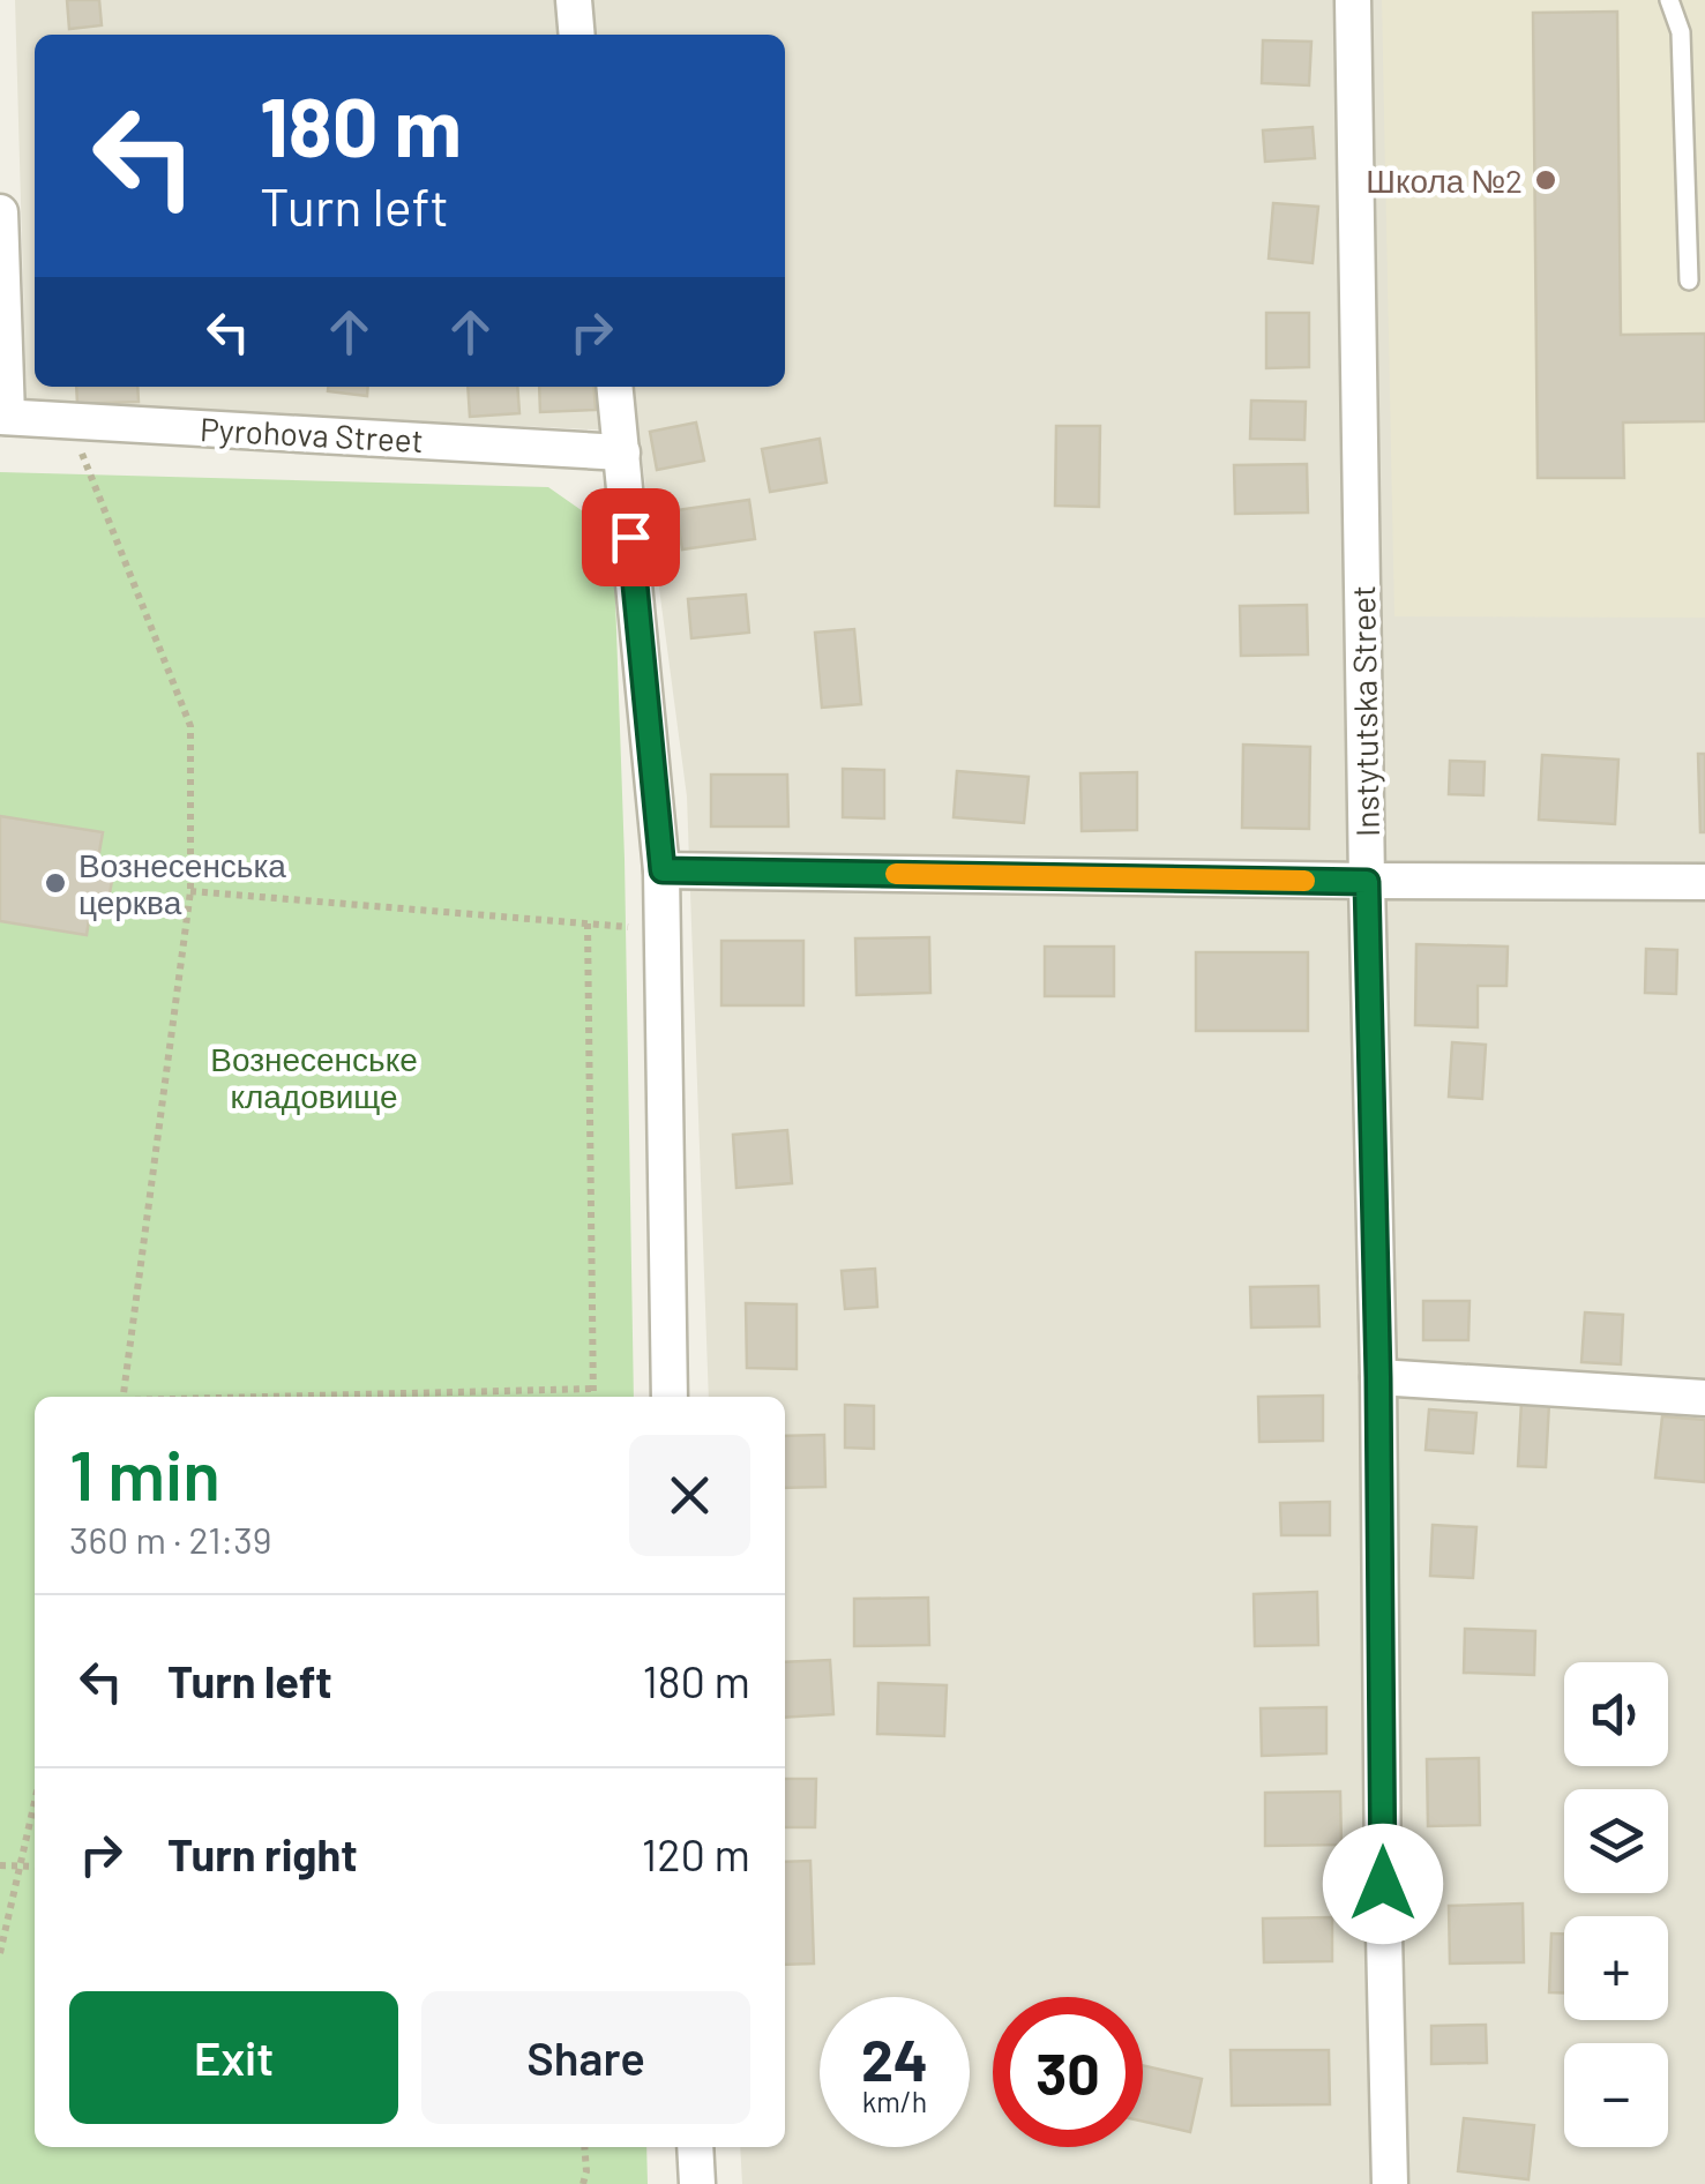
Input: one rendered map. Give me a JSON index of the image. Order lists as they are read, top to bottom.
{
  "streets": {
    "street": ["Pyrohova Street", "Instytutska Street"]
  },
  "parks": ["Вознесенське кладовище"],
  "places": ["Школа №2", "Вознесенська церква"],
  "page": {
    "turn": ["180 m", "Turn left"],
    "heading": ["1 min", "360 m · 21:39"],
    "list": [
      {
        "name": "Turn left",
        "value": "180 m"
      },
      {
        "name": "Turn right",
        "value": "120 m"
      }
    ],
    "map_buttons": ["+", "−"],
    "buttons": ["Exit", "Share"],
    "speed": "24 km/h",
    "limit": "30"
  }
}
